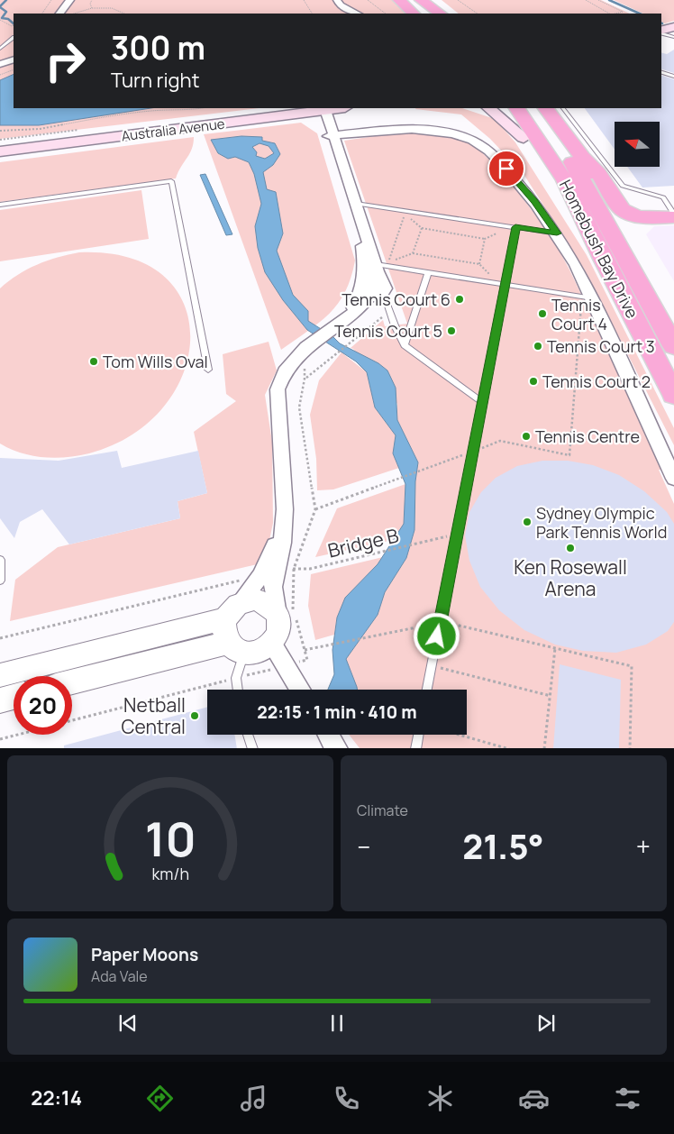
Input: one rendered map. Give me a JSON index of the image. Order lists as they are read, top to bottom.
{
  "streets": {
    "highway": ["Homebush Bay Drive"],
    "main road": ["Australia Avenue"],
    "path": ["Bridge B"]
  },
  "places": [
    "Tennis Court 6",
    "Tennis Court 4",
    "Tennis Court 5",
    "Tennis Court 3",
    "Tom Wills Oval",
    "Tennis Court 2",
    "Tennis Centre",
    "Sydney Olympic Park Tennis World",
    "Ken Rosewall Arena",
    "Netball Central"
  ],
  "north": "left",
  "page": {
    "turn": ["300 m", "Turn right"],
    "limit": "20",
    "trip": "22:15 · 1 min · 410 m",
    "tile": "Climate",
    "heat": ["−", "21.5°", "+"],
    "song": ["Paper Moons", "Ada Vale"],
    "tabs": "22:14",
    "gauge": ["10", "km/h"]
  }
}
